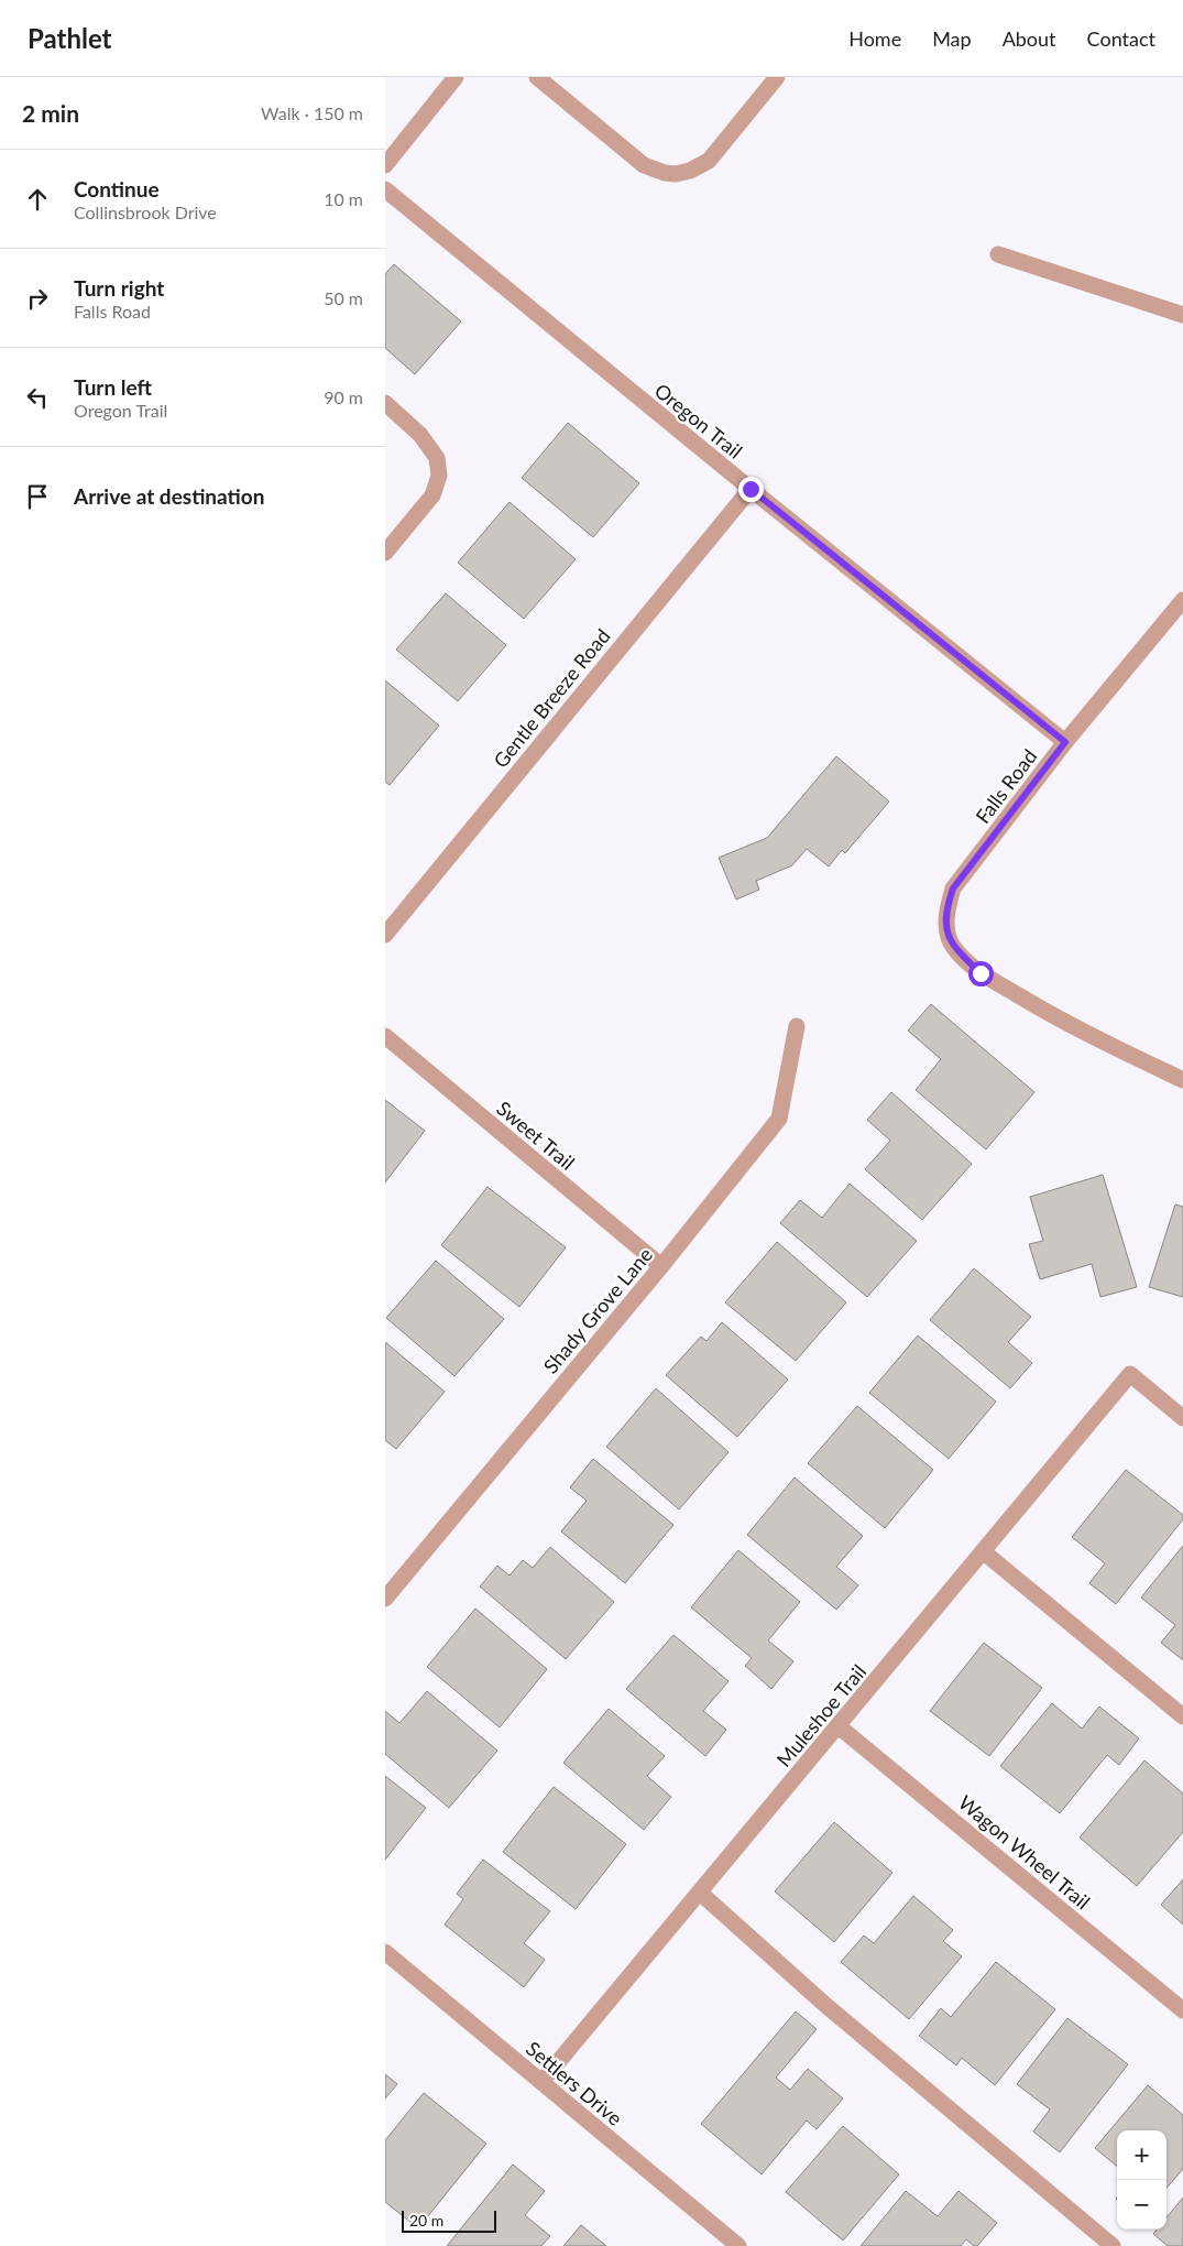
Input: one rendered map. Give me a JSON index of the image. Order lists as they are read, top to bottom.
{
  "streets": {
    "street": [
      "Oregon Trail",
      "Gentle Breeze Road",
      "Falls Road",
      "Sweet Trail",
      "Shady Grove Lane",
      "Muleshoe Trail",
      "Wagon Wheel Trail",
      "Settlers Drive"
    ]
  },
  "crossings": [
    ["Oregon Trail", "Gentle Breeze Road"],
    ["Oregon Trail", "Falls Road"],
    ["Sweet Trail", "Shady Grove Lane"],
    ["Muleshoe Trail", "Wagon Wheel Trail"],
    ["Muleshoe Trail", "Settlers Drive"]
  ],
  "scale_bar": "20 m",
  "page": {
    "header": "Pathlet",
    "nav": [
      "Home",
      "Map",
      "About",
      "Contact"
    ],
    "heading": ["2 min", "Walk · 150 m"],
    "list": [
      ["Continue", "Collinsbrook Drive", "10 m"],
      ["Turn right", "Falls Road", "50 m"],
      ["Turn left", "Oregon Trail", "90 m"],
      "Arrive at destination"
    ],
    "map_buttons": ["+", "−"],
    "scale": "20 m"
  }
}
